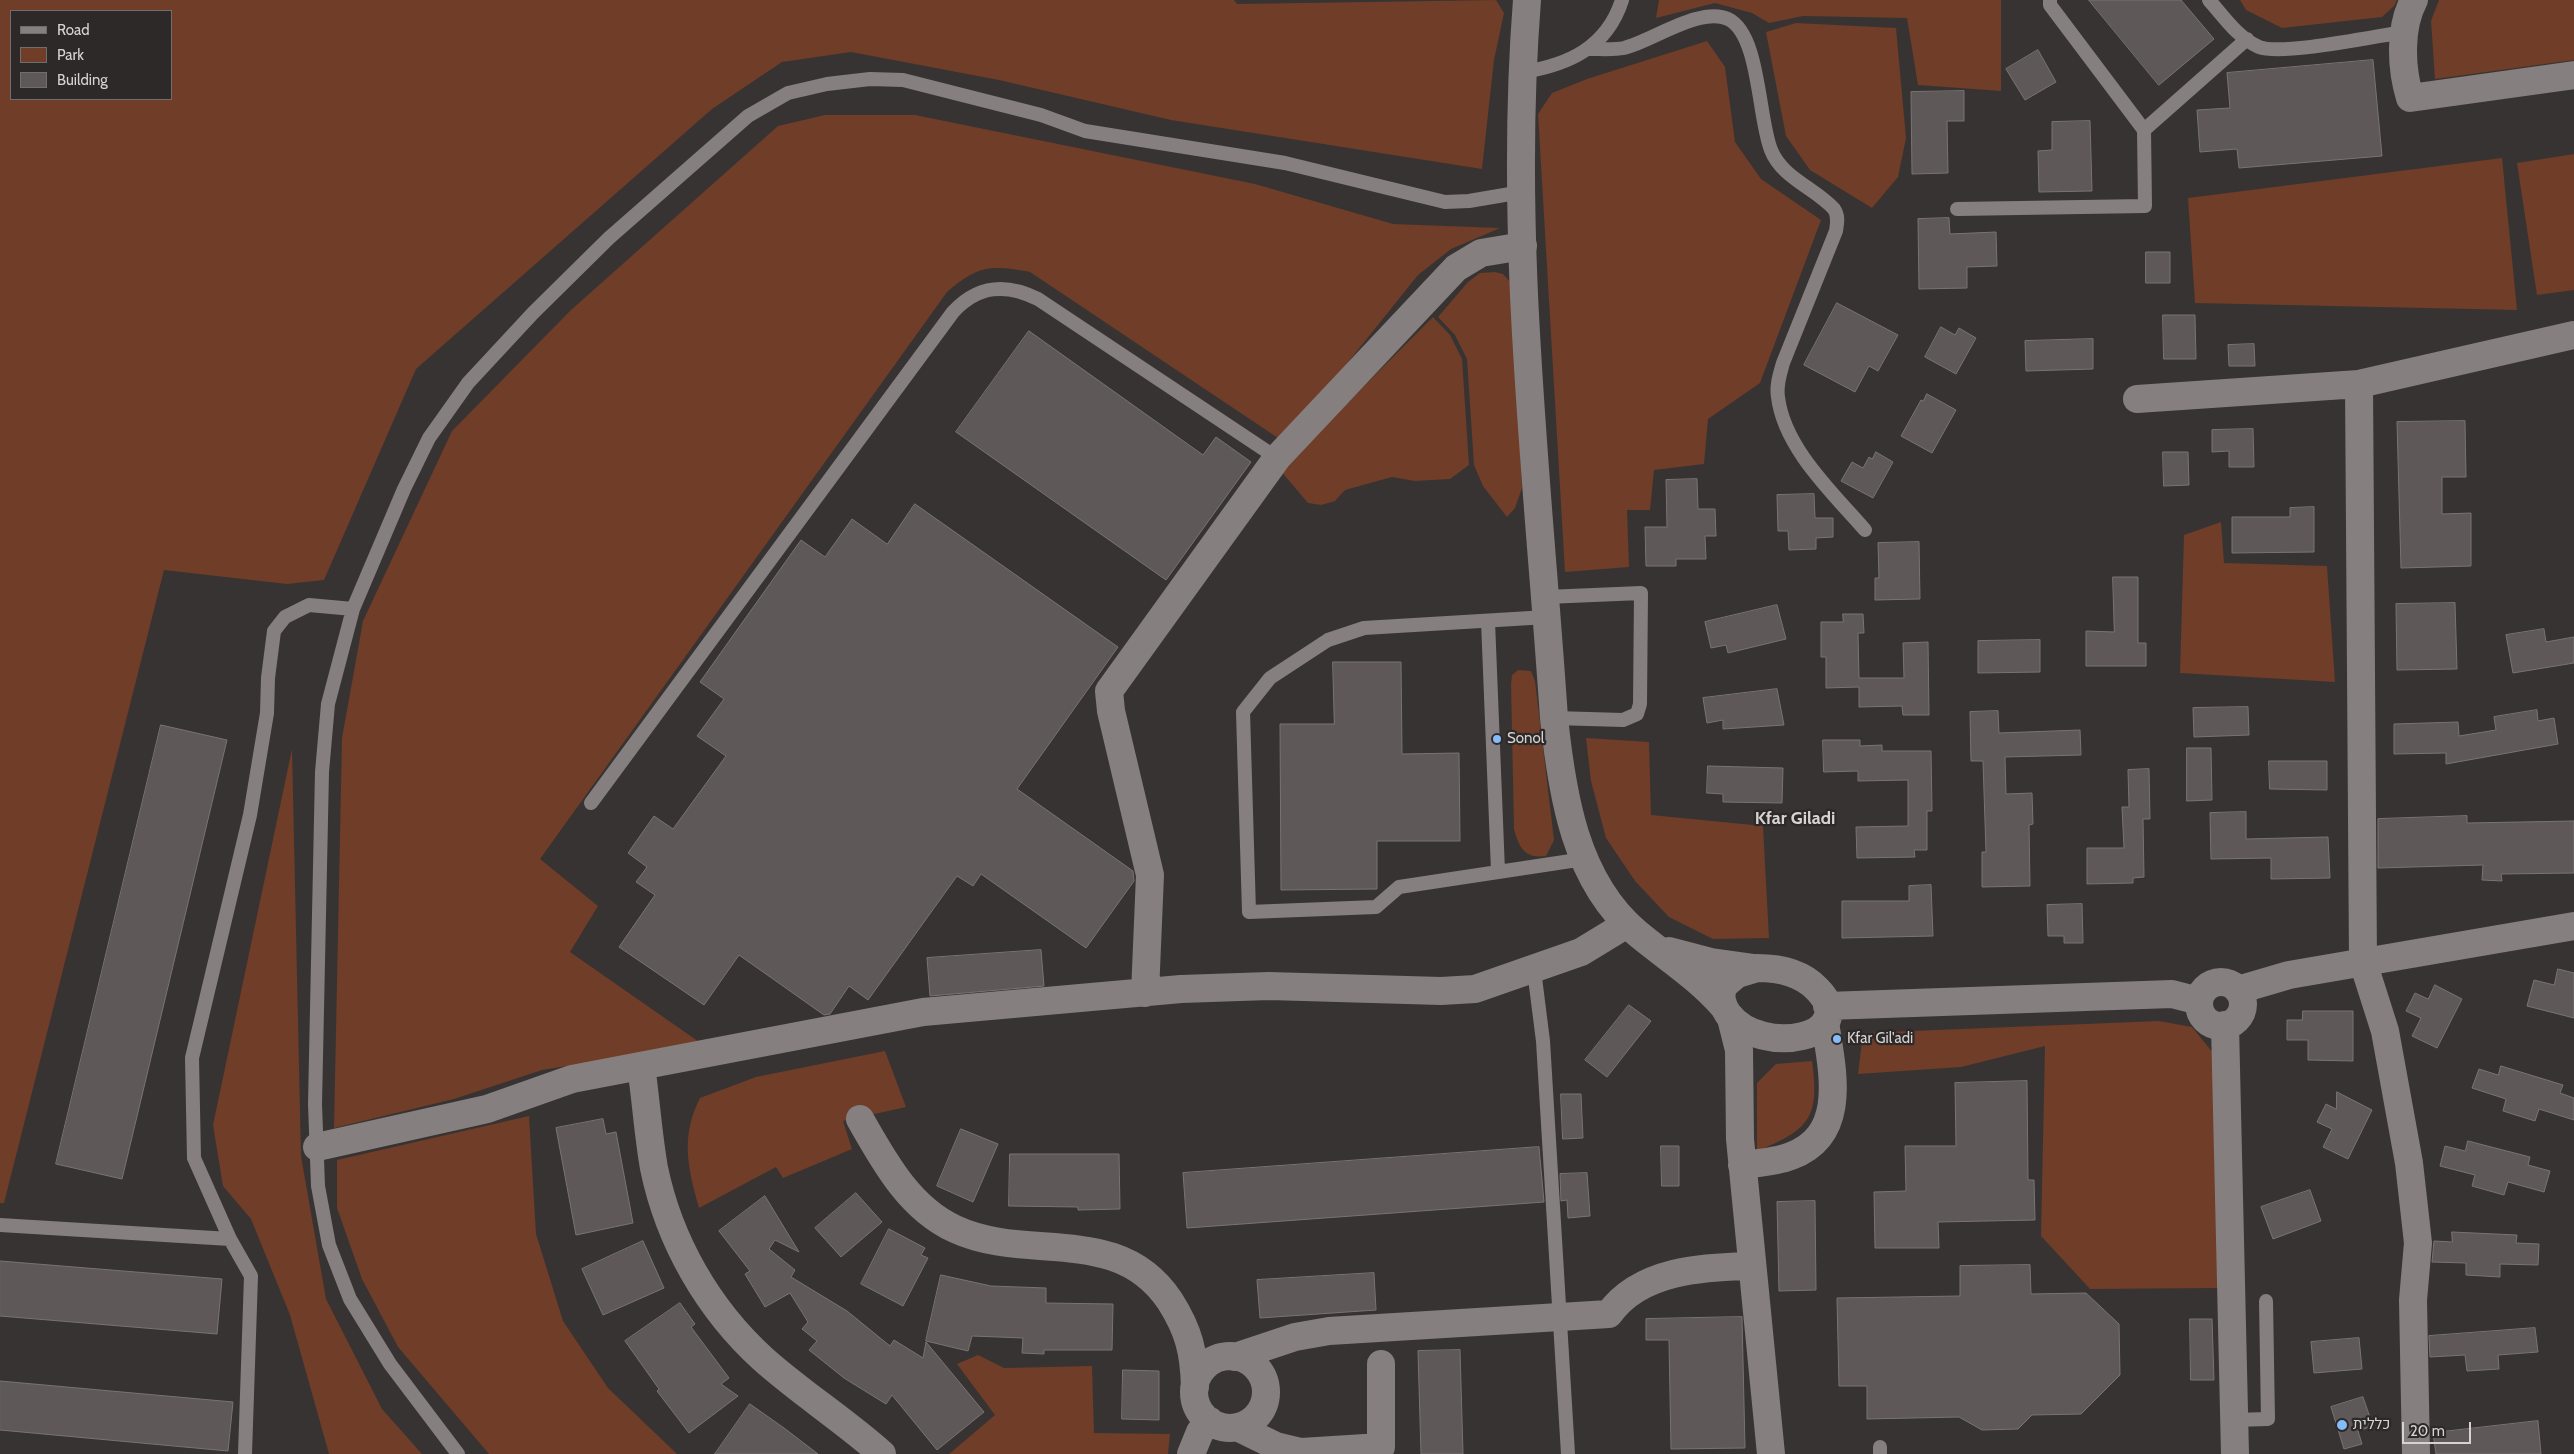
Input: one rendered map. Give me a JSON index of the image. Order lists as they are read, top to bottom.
{
  "districts": ["Kfar Giladi"],
  "places": ["Sonol", "Kfar Gil'adi", "כללית"],
  "legend": ["Road", "Park", "Building"],
  "scale_bar": "20 m"
}
